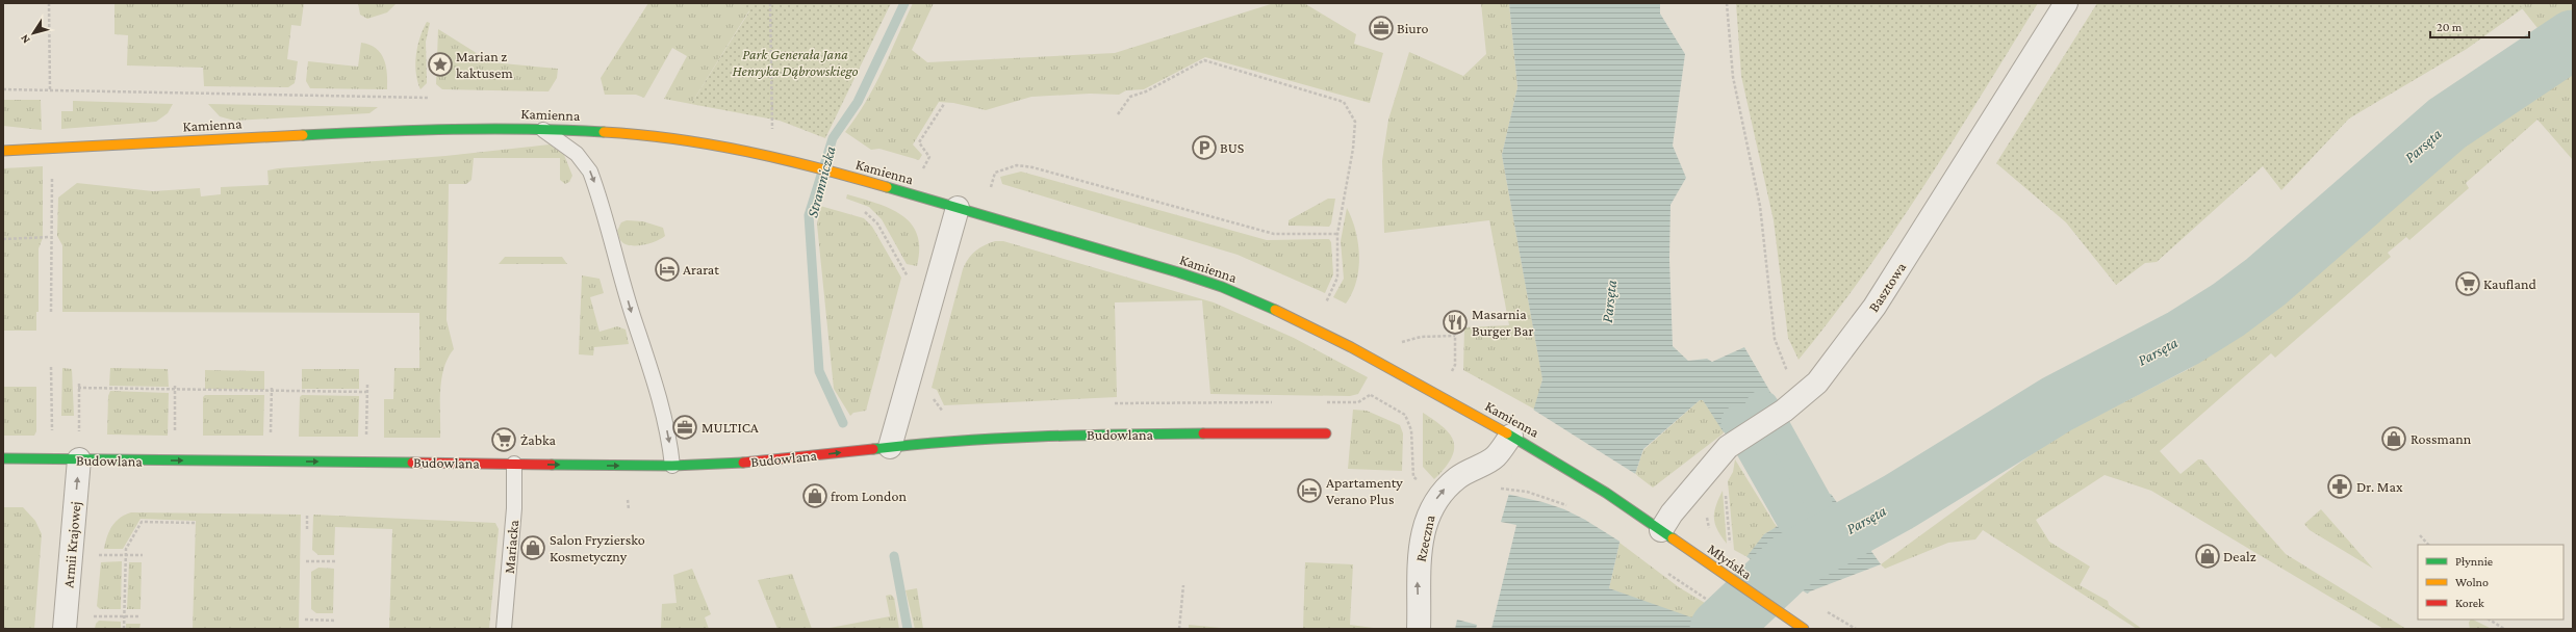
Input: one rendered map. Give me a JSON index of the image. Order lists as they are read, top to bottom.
{
  "streets": {
    "street": [
      "Kamienna",
      "Basztowa",
      "Budowlana",
      "Rzeczna",
      "Armii Krajowej",
      "Młyńska"
    ],
    "lane": ["Mariacka"]
  },
  "crossings": [
    ["Kamienna", "Rzeczna"],
    ["Kamienna", "Młyńska"],
    ["Basztowa", "Młyńska"],
    ["Budowlana", "Armii Krajowej"],
    ["Budowlana", "Mariacka"]
  ],
  "one_way": ["Budowlana", "Rzeczna", "Armii Krajowej"],
  "water": ["Parsęta", "Stramniczka"],
  "parks": ["Park Generała Jana Henryka Dąbrowskiego"],
  "places": {
    "office": ["Biuro", "MULTICA"],
    "place": ["Marian z kaktusem"],
    "parking": ["BUS"],
    "hotel": ["Ararat", "Apartamenty Verano Plus"],
    "supermarket": ["Kaufland", "Żabka"],
    "restaurant": ["Masarnia Burger Bar"],
    "shop": [
      "Rossmann",
      "from London",
      "Salon Fryziersko Kosmetyczny",
      "Dealz"
    ],
    "pharmacy": ["Dr. Max"]
  },
  "legend": ["Płynnie", "Wolno", "Korek"],
  "scale_bar": "20 m",
  "north": "bottom left"
}
